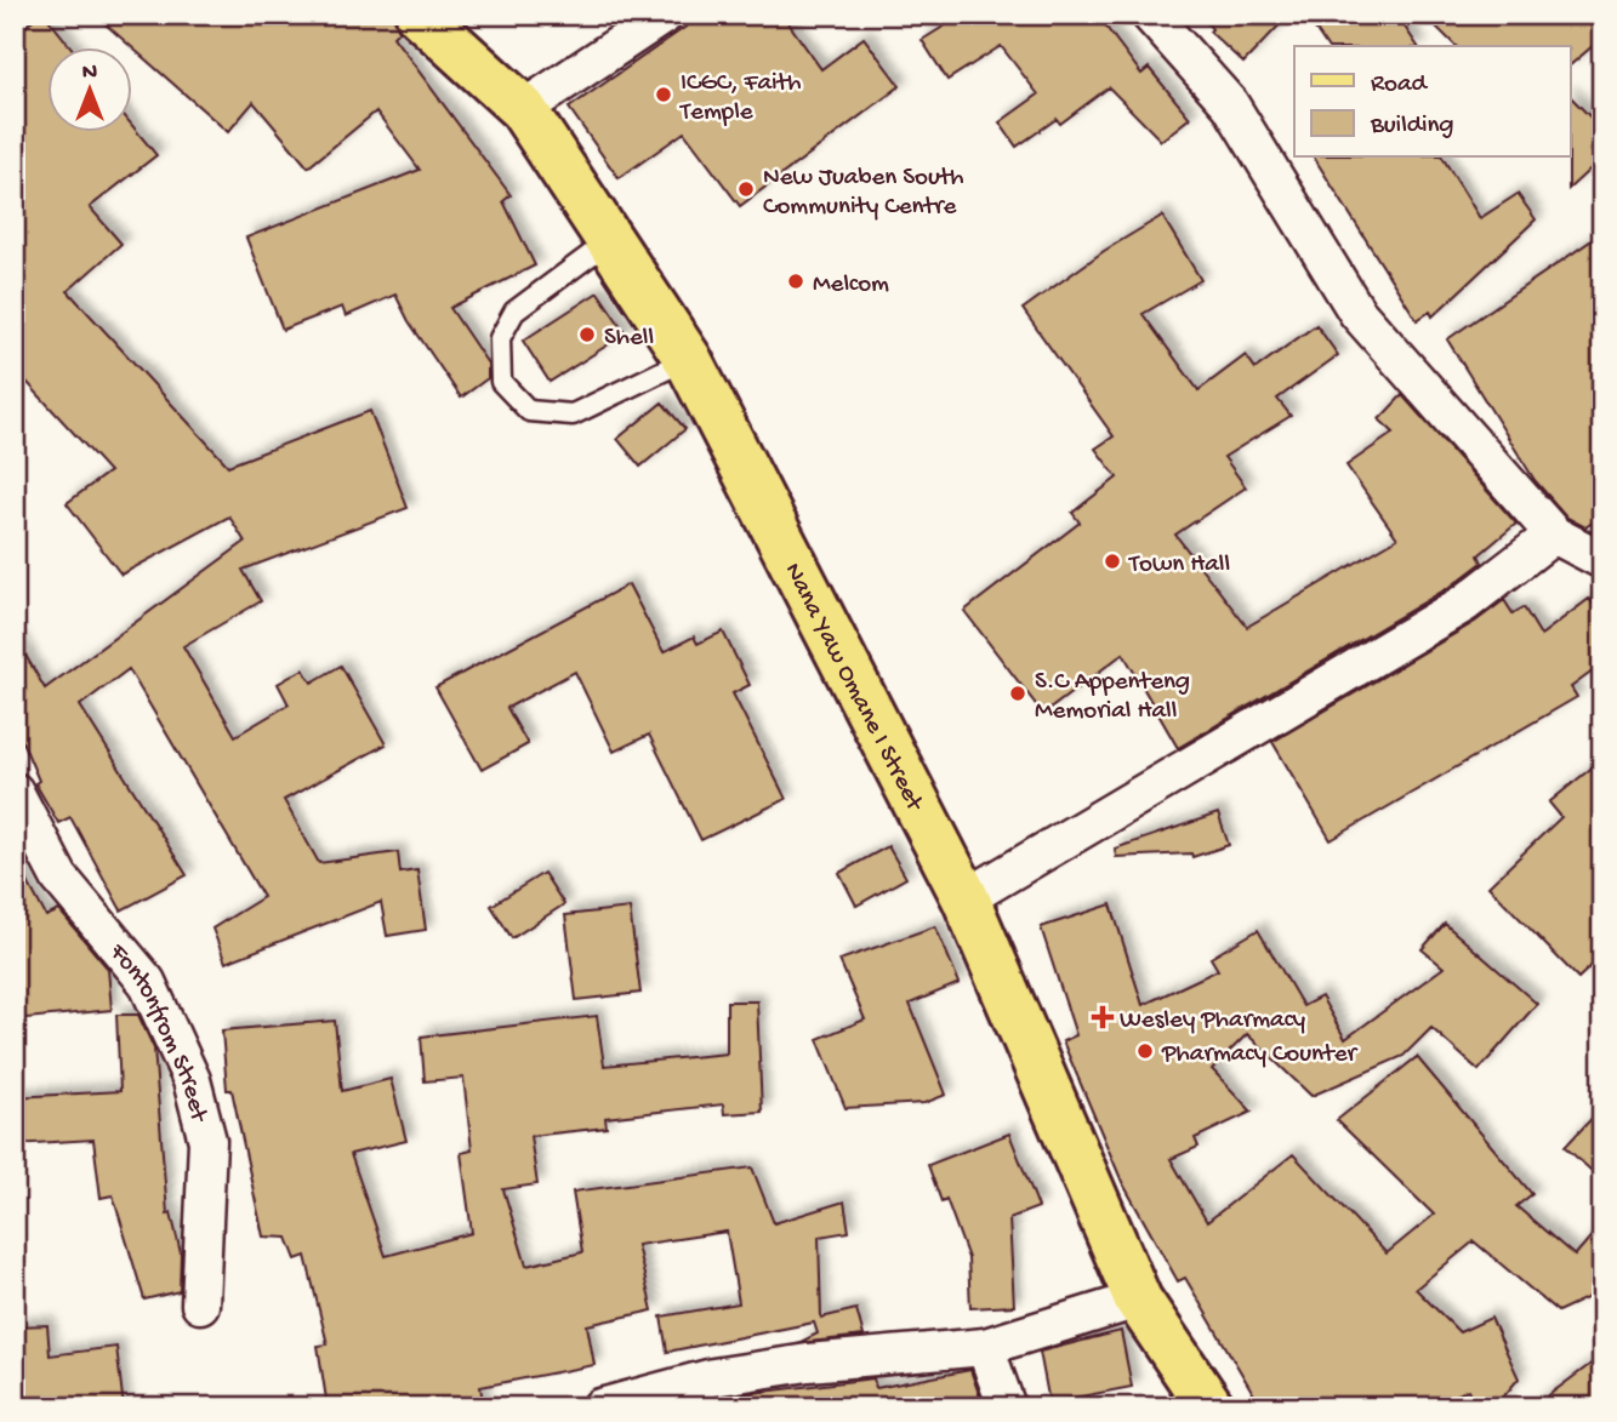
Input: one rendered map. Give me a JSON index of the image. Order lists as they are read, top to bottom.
{
  "streets": {
    "main road": ["Nana Yaw Omane I Street"],
    "street": ["Fontonfrom Street"]
  },
  "places": {
    "other": [
      "ICGC, Faith Temple",
      "New Juaben South Community Centre",
      "Melcom",
      "Shell",
      "Town Hall",
      "S.C Appenteng Memorial Hall",
      "Pharmacy Counter"
    ],
    "health": ["Wesley Pharmacy"]
  },
  "legend": ["Road", "Building"],
  "north": "top"
}
